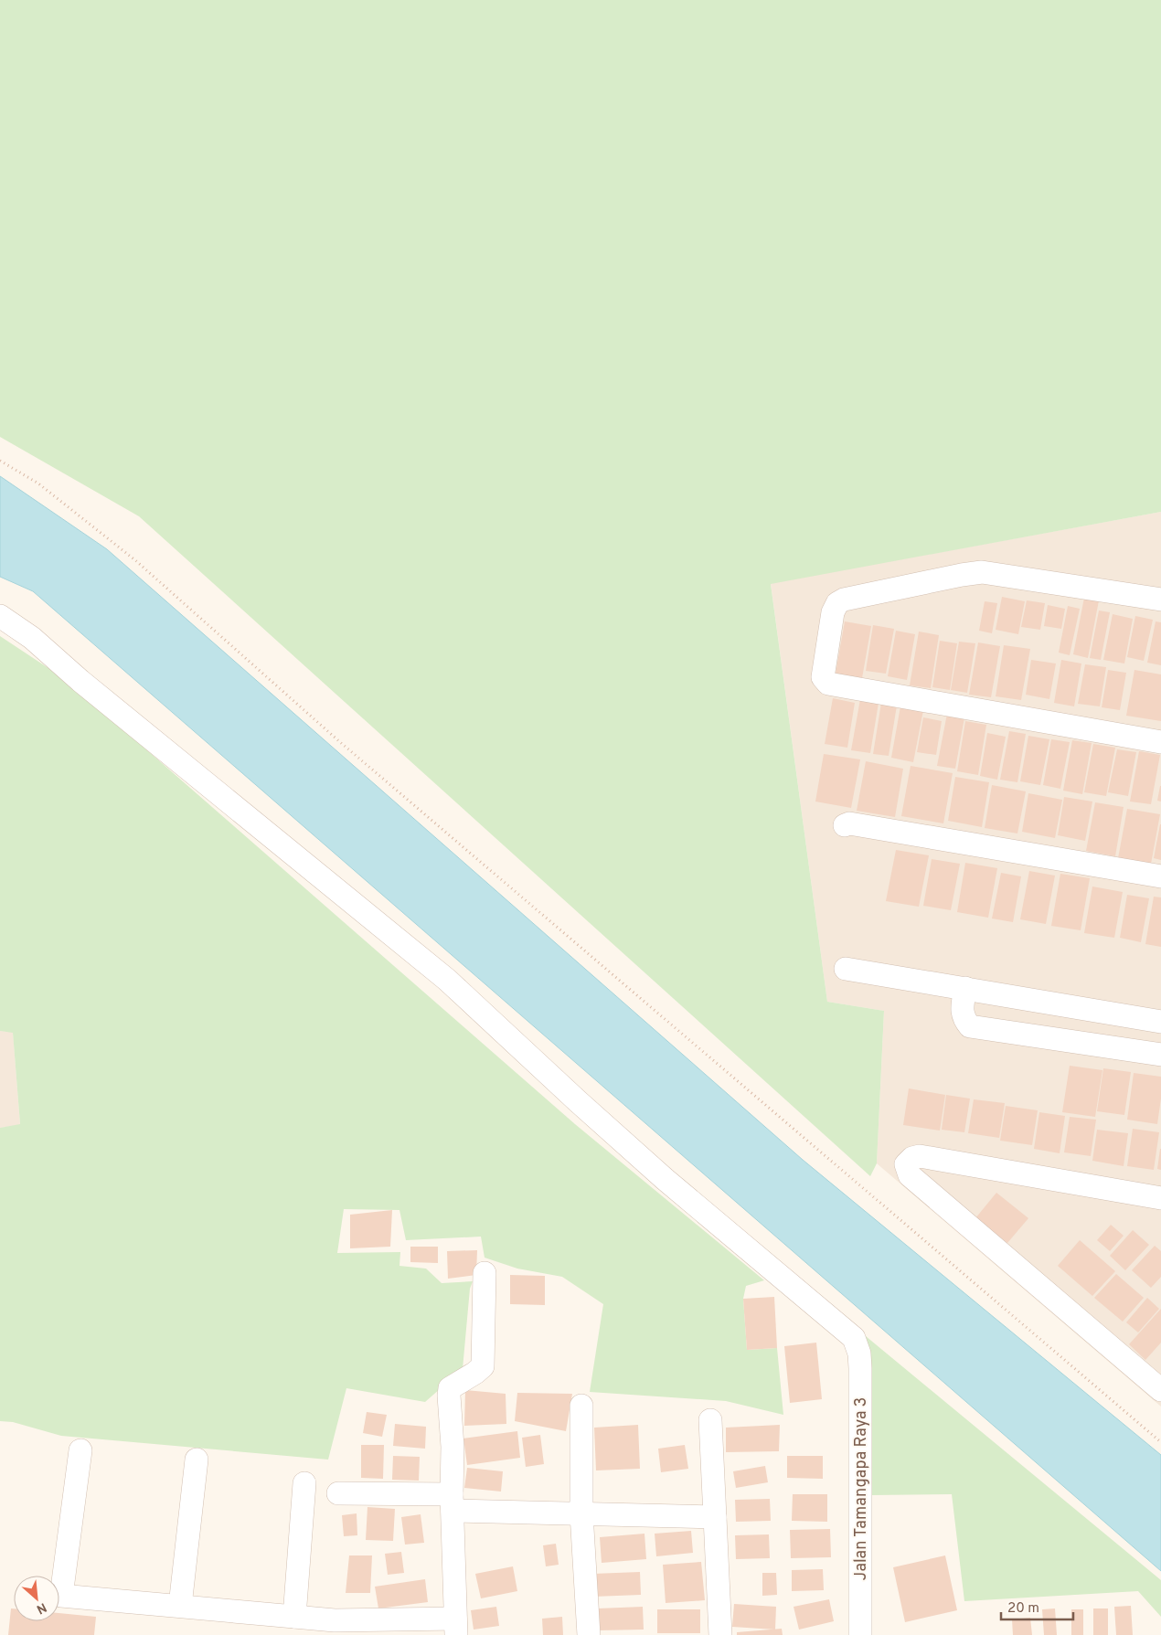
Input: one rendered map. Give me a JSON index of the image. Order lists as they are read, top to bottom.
{
  "streets": {
    "street": ["Jalan Tamangapa Raya 3"]
  },
  "scale_bar": "20 m",
  "north": "bottom right"
}
